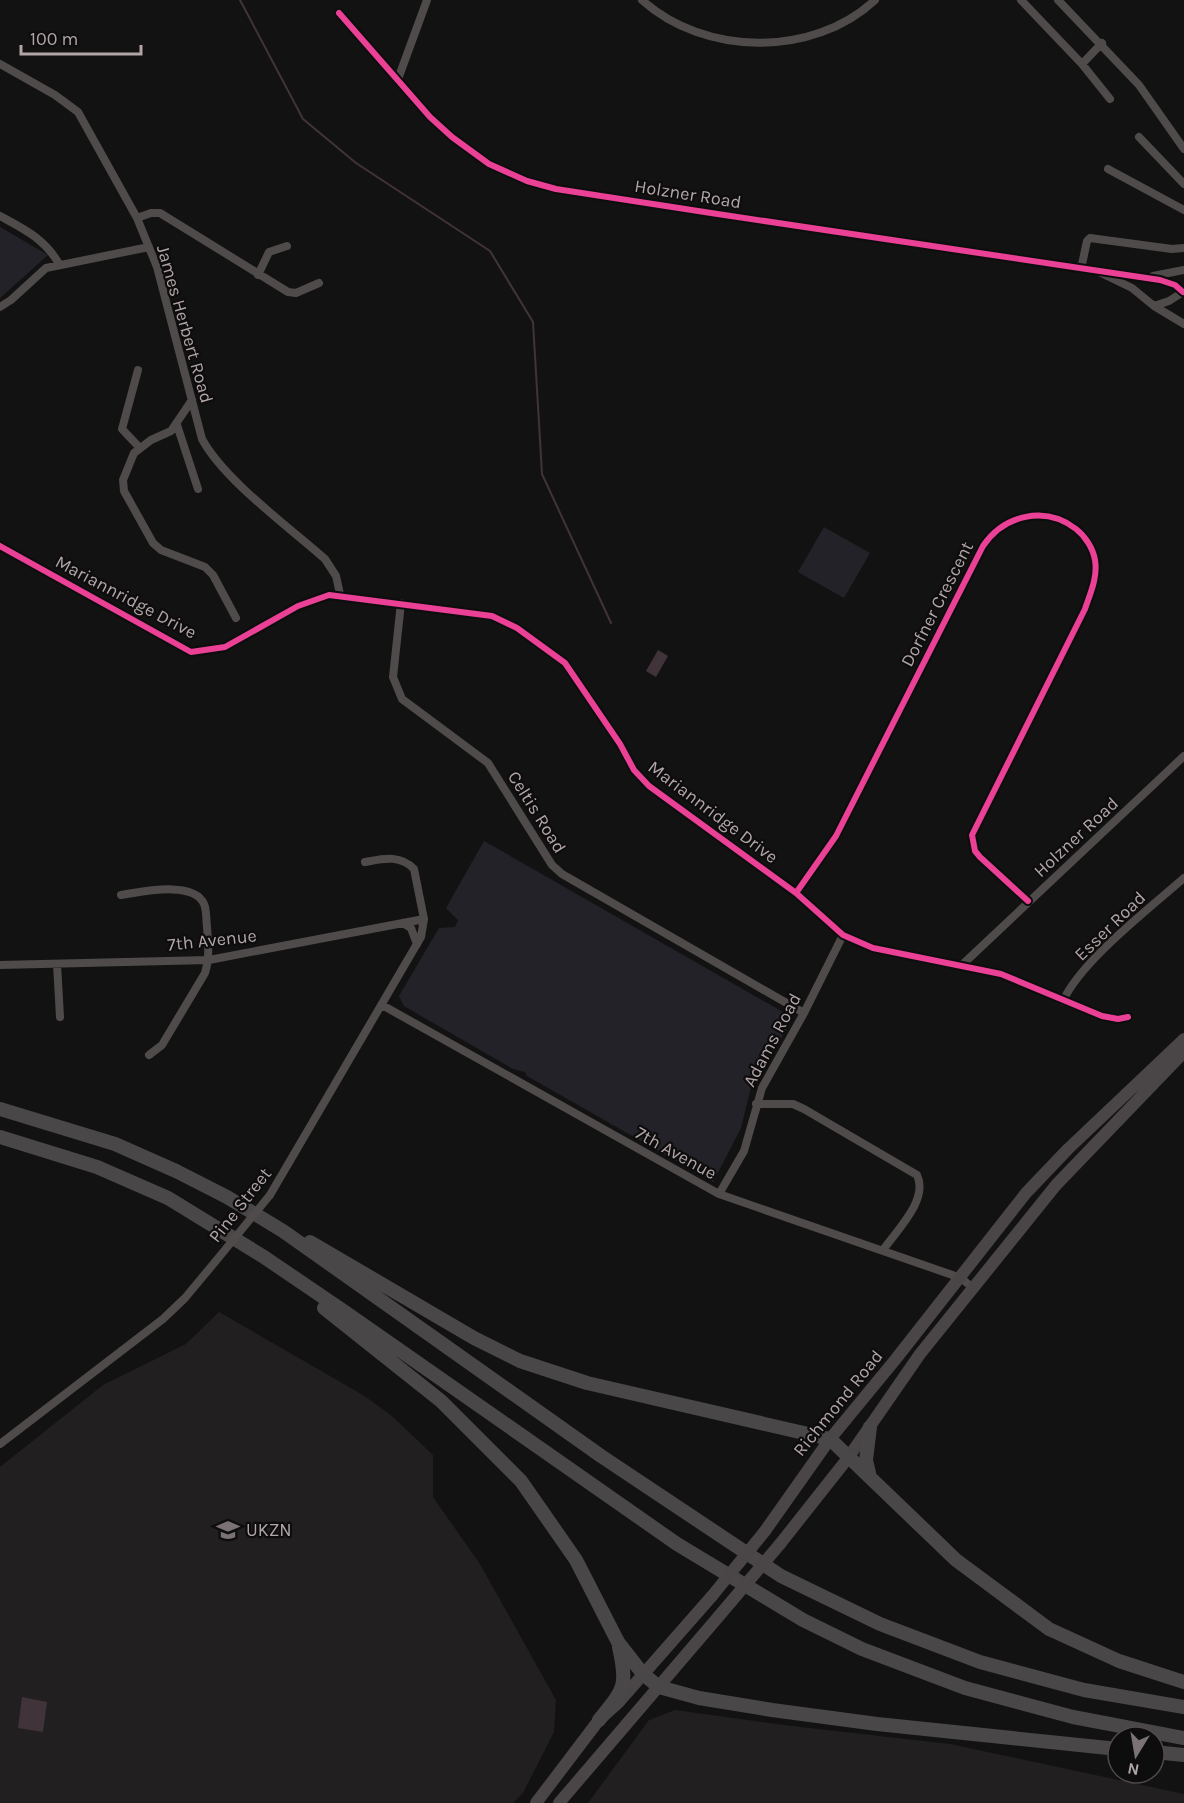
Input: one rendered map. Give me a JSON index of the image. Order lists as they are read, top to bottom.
{
  "streets": {
    "highway": ["Richmond Road"],
    "street": [
      "Holzner Road",
      "James Herbert Road",
      "Mariannridge Drive",
      "Dorfner Crescent",
      "Celtis Road",
      "Esser Road",
      "7th Avenue",
      "Adams Road",
      "Pine Street"
    ]
  },
  "crossings": [
    ["Holzner Road", "Mariannridge Drive"],
    ["Holzner Road", "Dorfner Crescent"],
    ["James Herbert Road", "Mariannridge Drive"],
    ["Mariannridge Drive", "Dorfner Crescent"],
    ["Mariannridge Drive", "Celtis Road"],
    ["Mariannridge Drive", "Esser Road"],
    ["Mariannridge Drive", "Adams Road"],
    ["Celtis Road", "Adams Road"],
    ["7th Avenue", "Adams Road"],
    ["7th Avenue", "Pine Street"],
    ["7th Avenue", "Richmond Road"]
  ],
  "places": {
    "school or university": ["UKZN"]
  },
  "scale_bar": "100 m",
  "north": "bottom"
}
